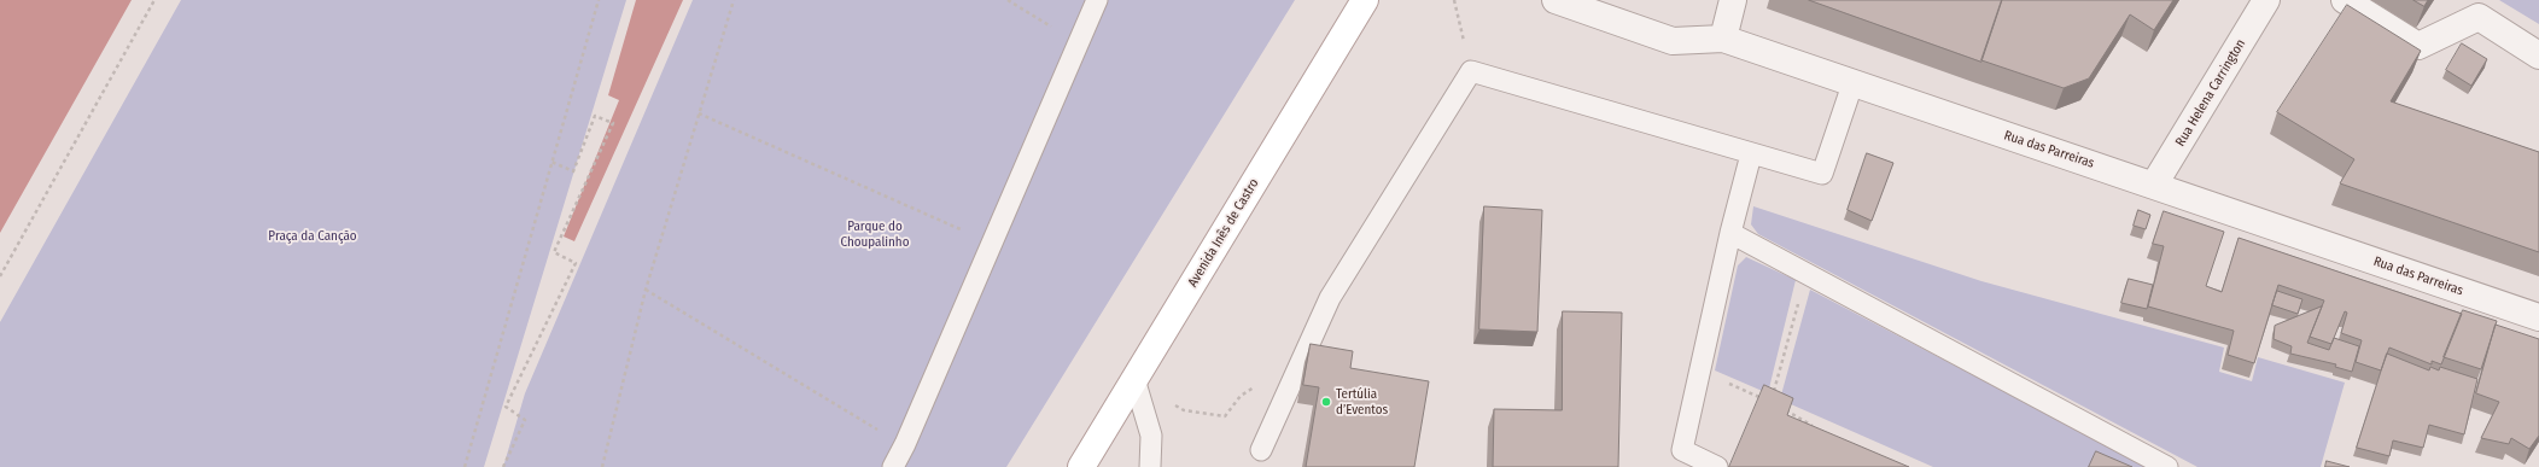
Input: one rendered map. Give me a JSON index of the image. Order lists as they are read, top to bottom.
{
  "streets": {
    "main road": ["Avenida Inês de Castro"],
    "street": ["Rua Helena Carrington", "Rua das Parreiras"]
  },
  "crossings": [
    ["Rua Helena Carrington", "Rua das Parreiras"]
  ],
  "parks": ["Parque do Choupalinho", "Praça da Canção"],
  "places": ["Tertúlia d’Eventos"]
}
